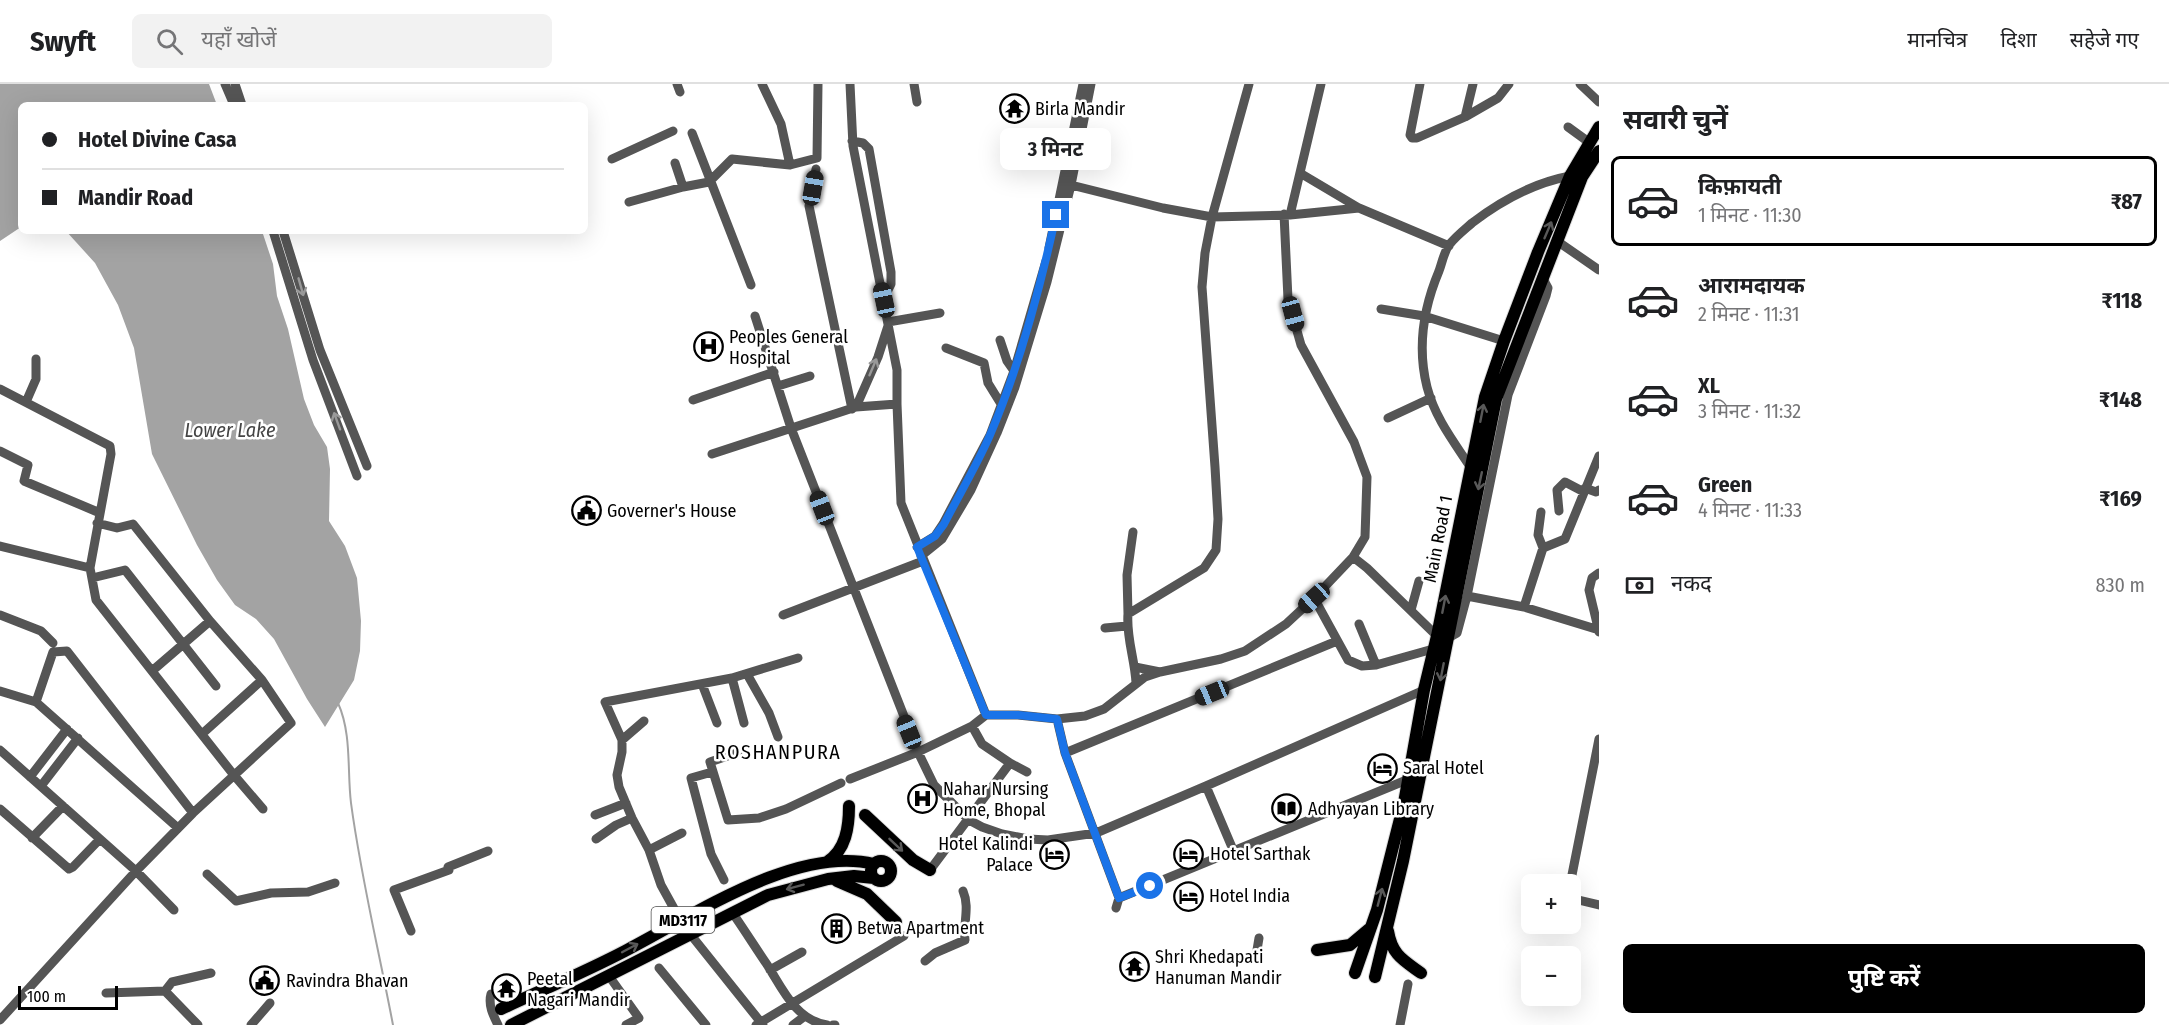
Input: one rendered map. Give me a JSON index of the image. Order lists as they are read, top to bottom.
{
  "streets": {
    "main road": ["Main Road 1", "MD3117"]
  },
  "districts": ["ROSHANPURA"],
  "water": ["Lower Lake"],
  "places": {
    "temple": ["Birla Mandir", "Shri Khedapati Hanuman Mandir", "Peetal Nagari Mandir"],
    "hospital": ["Peoples General Hospital", "Nahar Nursing Home, Bhopal"],
    "public building": ["Governer's House", "Ravindra Bhavan"],
    "hotel": [
      "Saral Hotel",
      "Hotel Kalindi Palace",
      "Hotel Sarthak",
      "Hotel India"
    ],
    "library": ["Adhyayan Library"],
    "building": ["Betwa Apartment"]
  },
  "scale_bar": "100 m",
  "page": {
    "header": "Swyft",
    "search": "यहाँ खोजें",
    "nav": ["मानचित्र", "दिशा", "सहेजे गए"],
    "heading": "सवारी चुनें",
    "banner": ["Hotel Divine Casa", "Mandir Road"],
    "bubble": "3 मिनट",
    "list": [
      {
        "name": "किफ़ायती",
        "note": "1 मिनट · 11:30",
        "value": "₹87"
      },
      {
        "name": "आरामदायक",
        "note": "2 मिनट · 11:31",
        "value": "₹118"
      },
      {
        "name": "XL",
        "note": "3 मिनट · 11:32",
        "value": "₹148"
      },
      {
        "name": "Green",
        "note": "4 मिनट · 11:33",
        "value": "₹169"
      }
    ],
    "pay": ["नकद", "830 m"],
    "map_buttons": ["+", "−"],
    "buttons": "पुष्टि करें",
    "scale": "100 m"
  }
}
